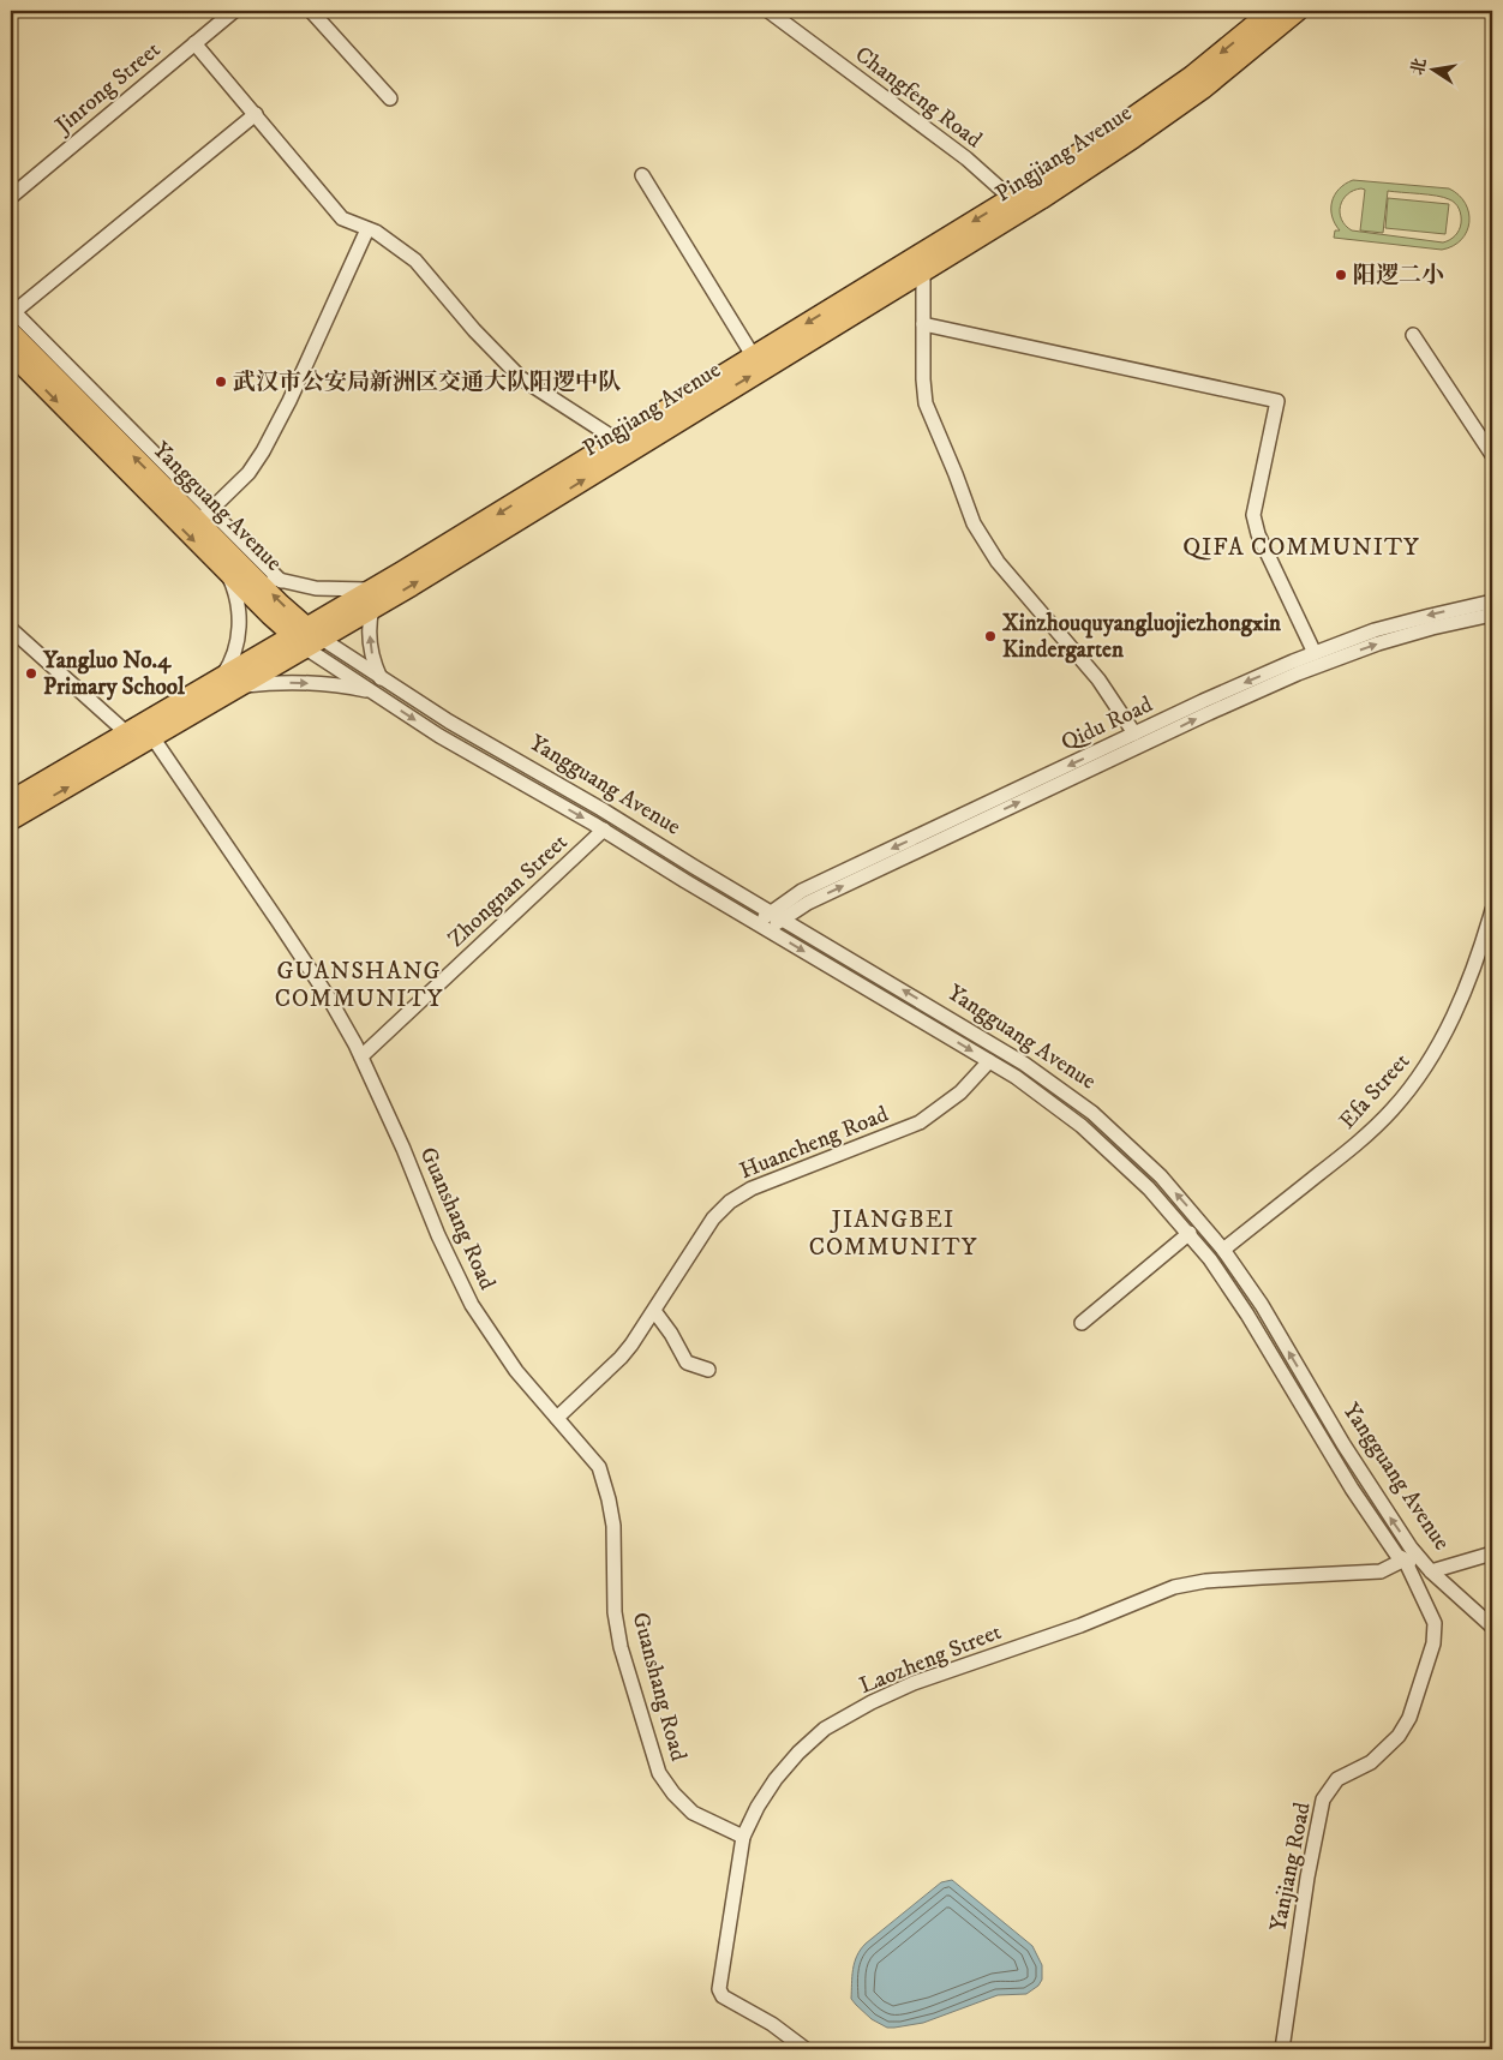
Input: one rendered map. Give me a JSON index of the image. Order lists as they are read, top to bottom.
{
  "streets": {
    "highway": ["Pingjiang Avenue"],
    "main road": ["Yangguang Avenue"],
    "street": [
      "Jinrong Street",
      "Changfeng Road",
      "Qidu Road",
      "Zhongnan Street",
      "Efa Street",
      "Huancheng Road",
      "Guanshang Road",
      "Laozheng Street",
      "Yanjiang Road"
    ]
  },
  "crossings": [
    ["Changfeng Road", "Pingjiang Avenue"],
    ["Pingjiang Avenue", "Yangguang Avenue"],
    ["Pingjiang Avenue", "Guanshang Road"],
    ["Yangguang Avenue", "Qidu Road"],
    ["Yangguang Avenue", "Zhongnan Street"],
    ["Yangguang Avenue", "Efa Street"],
    ["Yangguang Avenue", "Huancheng Road"],
    ["Yangguang Avenue", "Laozheng Street"],
    ["Yangguang Avenue", "Yanjiang Road"],
    ["Zhongnan Street", "Guanshang Road"],
    ["Huancheng Road", "Guanshang Road"],
    ["Guanshang Road", "Laozheng Street"],
    ["Laozheng Street", "Yanjiang Road"]
  ],
  "districts": ["QIFA COMMUNITY", "GUANSHANG COMMUNITY", "JIANGBEI COMMUNITY"],
  "places": [
    "阳逻二小",
    "武汉市公安局新洲区交通大队阳逻中队",
    "Xinzhouquyangluojiezhongxin Kindergarten",
    "Yangluo No.4 Primary School"
  ],
  "north": "left"
}
